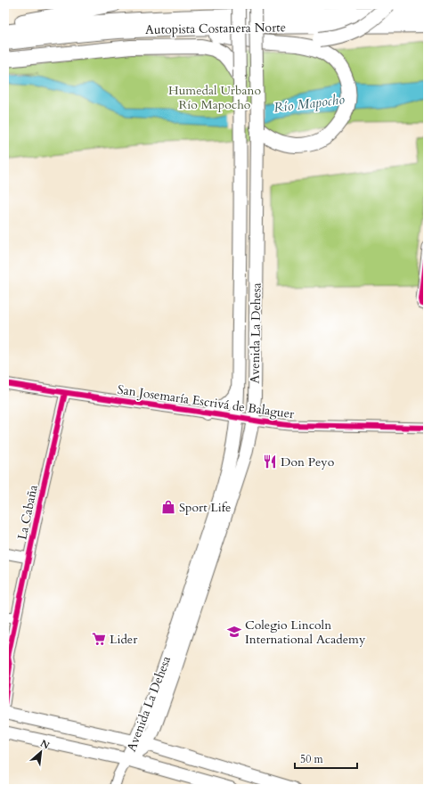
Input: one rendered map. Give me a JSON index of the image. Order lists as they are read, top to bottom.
{
  "streets": {
    "highway": ["Autopista Costanera Norte"],
    "main road": ["Avenida La Dehesa"],
    "street": ["San Josemaría Escrivá de Balaguer", "La Cabaña"]
  },
  "crossings": [
    ["Avenida La Dehesa", "San Josemaría Escrivá de Balaguer"],
    ["San Josemaría Escrivá de Balaguer", "La Cabaña"]
  ],
  "water": ["Río Mapocho"],
  "parks": ["Humedal Urbano Río Mapocho"],
  "places": {
    "restaurant": ["Don Peyo"],
    "shop": ["Sport Life"],
    "school or university": ["Colegio Lincoln International Academy"],
    "supermarket": ["Lider"]
  },
  "scale_bar": "50 m",
  "north": "top right"
}
